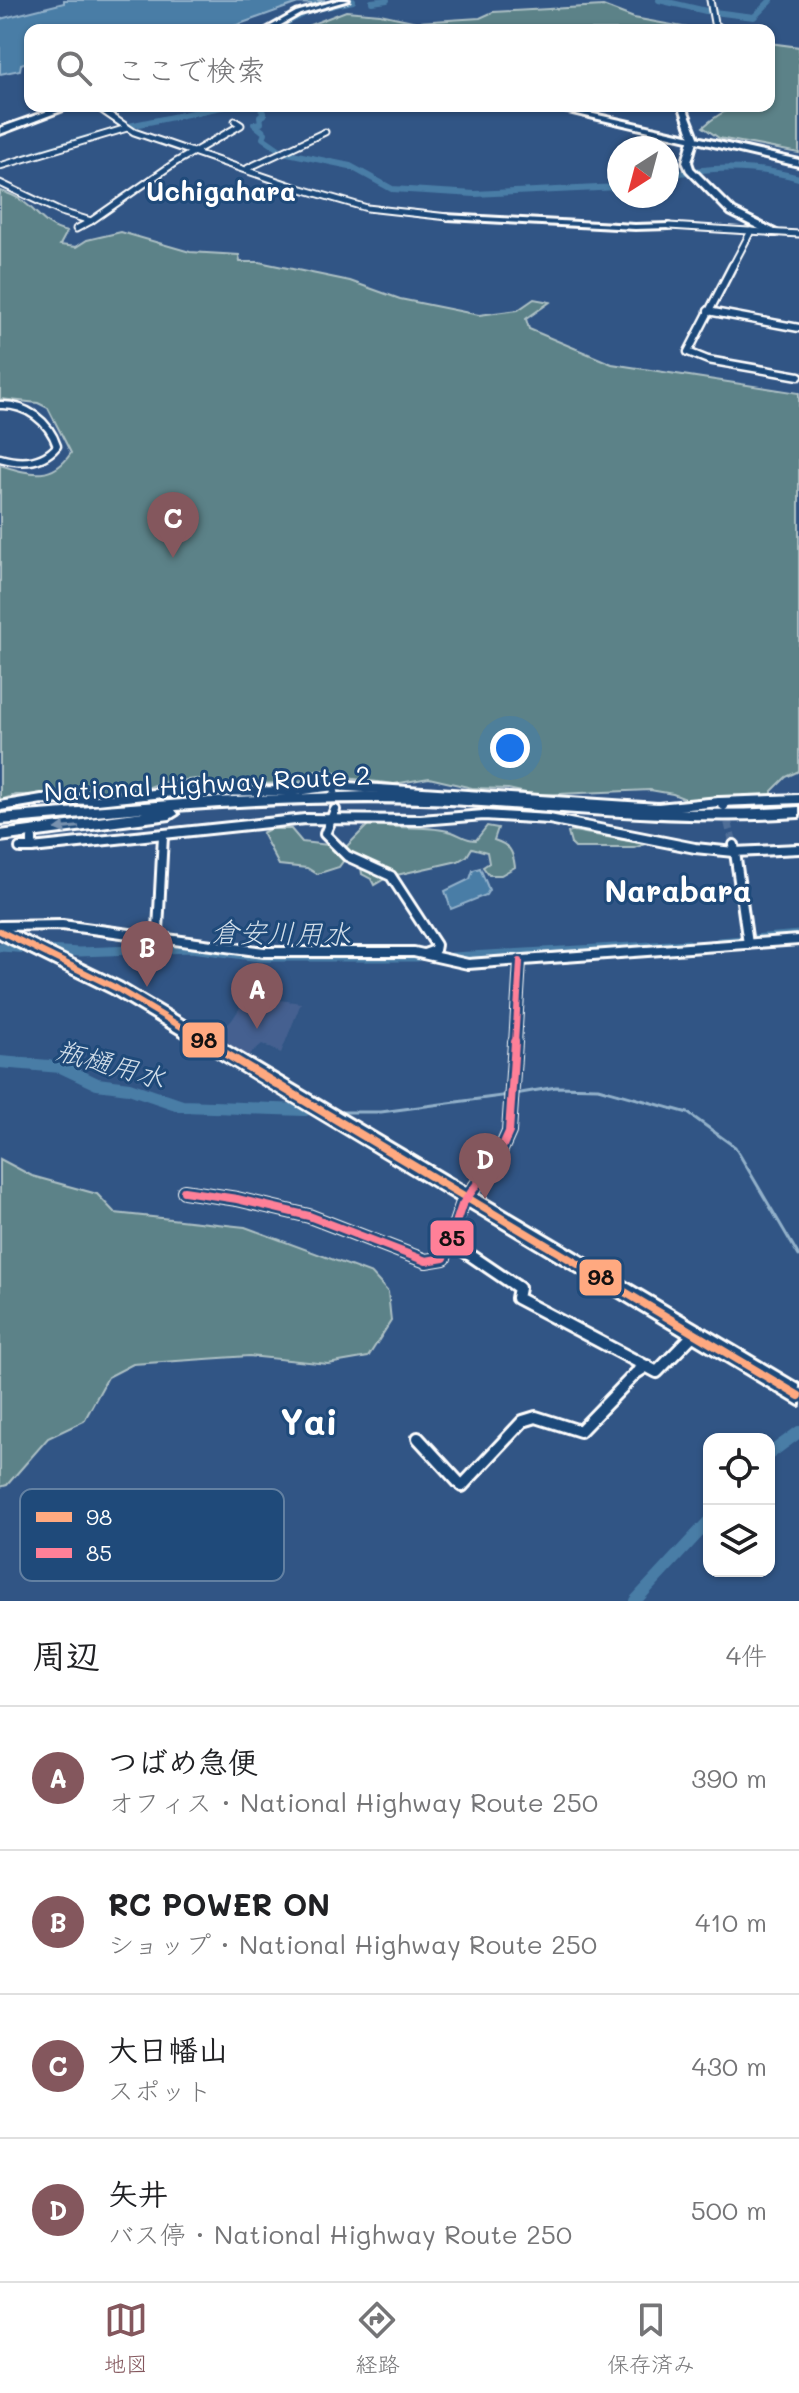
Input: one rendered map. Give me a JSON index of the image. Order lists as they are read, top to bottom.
{
  "streets": {
    "highway": ["National Highway Route 2"]
  },
  "districts": ["Uchigahara", "Narabara", "Yai"],
  "water": ["倉安川用水", "瓶樋用水"],
  "lines": ["transit line 98", "transit line 85"],
  "legend": ["98", "85"],
  "north": "bottom left",
  "page": {
    "search": "ここで検索",
    "pins": [
      "C",
      "B",
      "A",
      "D"
    ],
    "heading": ["周辺", "4件"],
    "list": [
      {
        "mark": "A",
        "name": "つばめ急便",
        "note": "オフィス · National Highway Route 250",
        "value": "390 m"
      },
      {
        "mark": "B",
        "name": "RC POWER ON",
        "note": "ショップ · National Highway Route 250",
        "value": "410 m"
      },
      {
        "mark": "C",
        "name": "大日幡山",
        "note": "スポット",
        "value": "430 m"
      },
      {
        "mark": "D",
        "name": "矢井",
        "note": "バス停 · National Highway Route 250",
        "value": "500 m"
      }
    ],
    "nav": ["地図", "経路", "保存済み"]
  }
}
